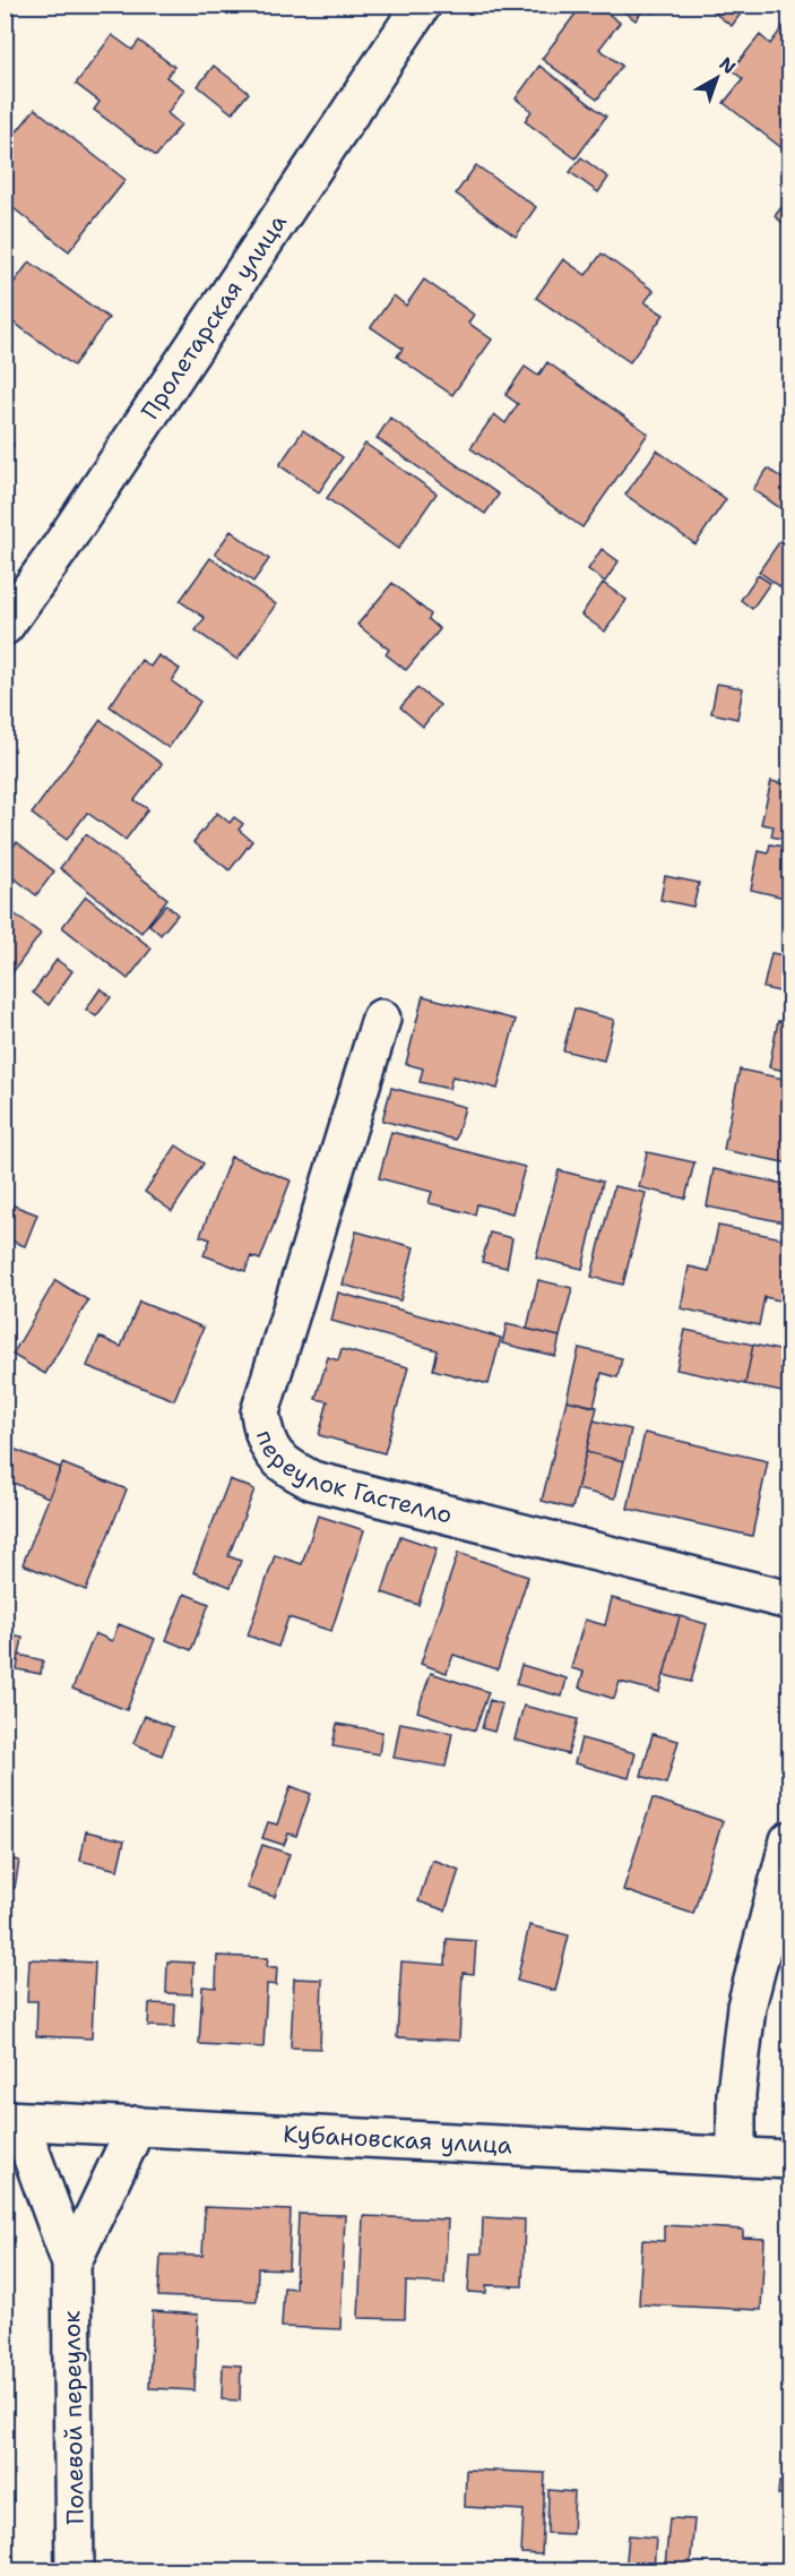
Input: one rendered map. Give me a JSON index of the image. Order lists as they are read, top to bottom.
{
  "streets": {
    "street": [
      "Пролетарская улица",
      "переулок Гастелло",
      "Кубановская улица",
      "Полевой переулок"
    ]
  },
  "crossings": [
    ["Кубановская улица", "Полевой переулок"]
  ],
  "north": "top right"
}
